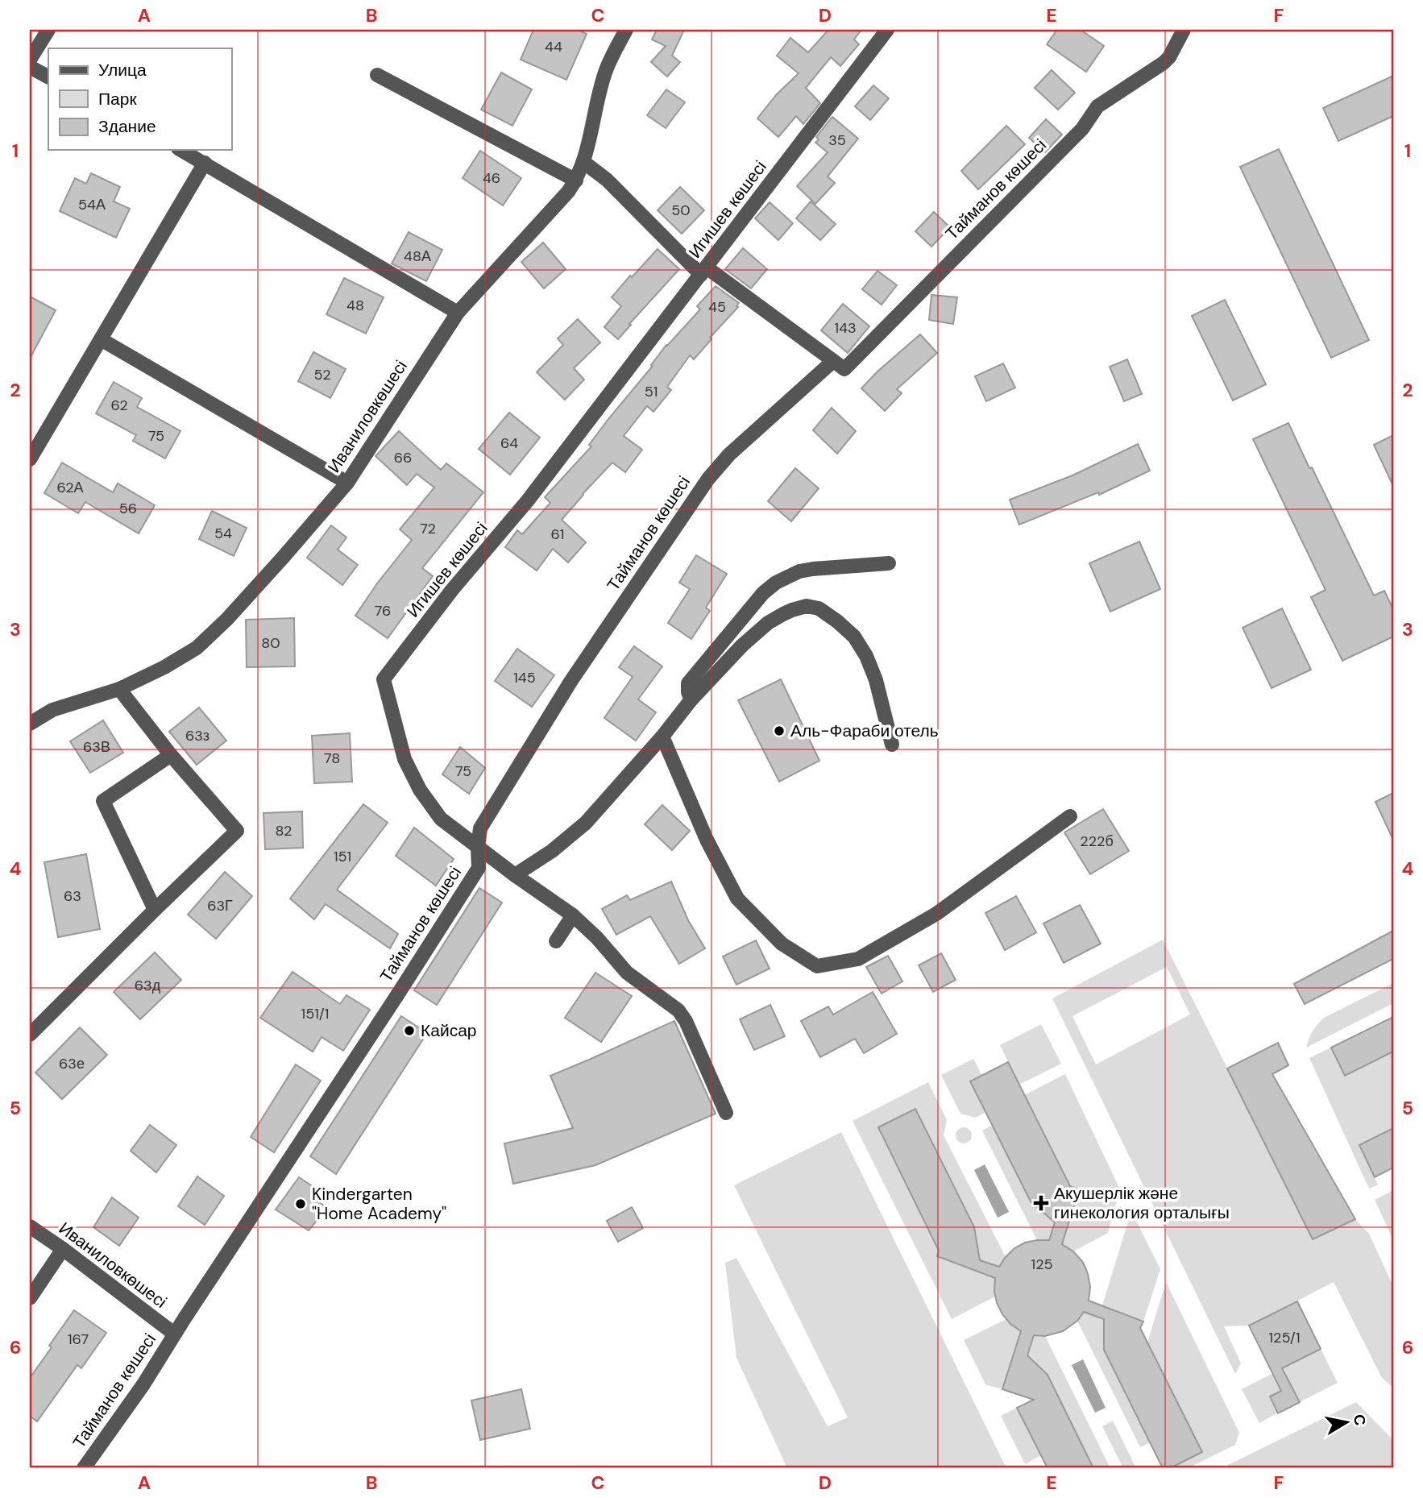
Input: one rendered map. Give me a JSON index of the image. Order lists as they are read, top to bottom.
{
  "streets": {
    "street": ["Тайманов көшесі", "Игишев көшесі", "Иваниловкөшесі"]
  },
  "crossings": [
    ["Тайманов көшесі", "Игишев көшесі"],
    ["Тайманов көшесі", "Иваниловкөшесі"]
  ],
  "places": {
    "other": ["Аль-Фараби отель", "Кайсар", "Kindergarten \"Home Academy\""],
    "health": ["Акушерлік және гинекология орталығы"]
  },
  "house_numbers": [
    "44",
    "35",
    "46",
    "54А",
    "50",
    "48А",
    "48",
    "45",
    "143",
    "52",
    "51",
    "62",
    "75",
    "64",
    "66",
    "62А",
    "56",
    "72",
    "54",
    "61",
    "76",
    "80",
    "145",
    "63з",
    "63В",
    "78",
    "75",
    "82",
    "222б",
    "151",
    "63",
    "63Г",
    "63д",
    "151/1",
    "63е",
    "125",
    "125/1",
    "167"
  ],
  "legend": ["Улица", "Парк", "Здание"],
  "north": "right",
  "grid": {
    "columns": [
      "A",
      "B",
      "C",
      "D",
      "E",
      "F"
    ],
    "rows": [
      "1",
      "2",
      "3",
      "4",
      "5",
      "6"
    ]
  }
}
